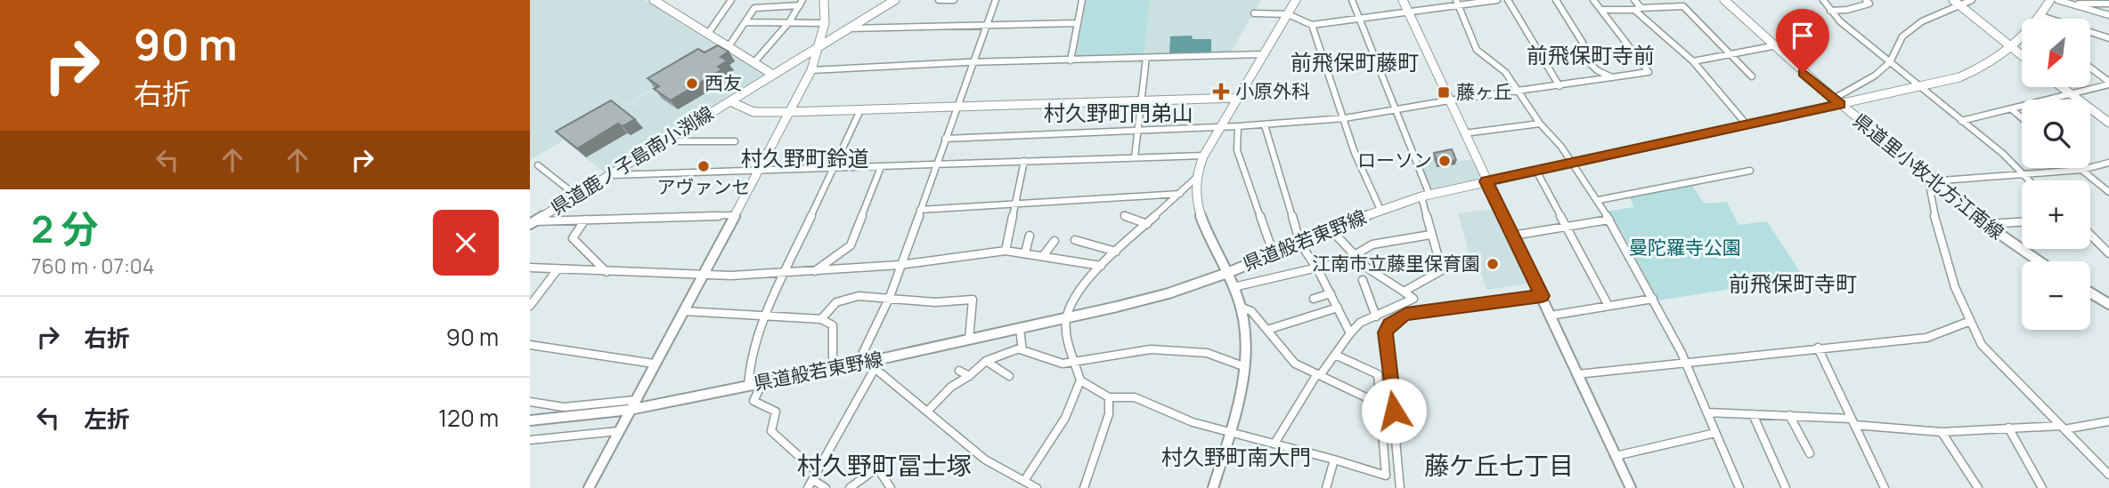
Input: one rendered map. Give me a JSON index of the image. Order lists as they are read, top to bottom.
{
  "streets": {
    "street": ["県道鹿ノ子島南小渕線", "県道里小牧北方江南線", "県道般若東野線"]
  },
  "crossings": [
    ["県道里小牧北方江南線", "県道般若東野線"]
  ],
  "districts": [
    "前飛保町寺前",
    "前飛保町藤町",
    "村久野町門弟山",
    "村久野町鈴道",
    "前飛保町寺町",
    "村久野町南大門",
    "村久野町冨士塚",
    "藤ケ丘七丁目"
  ],
  "parks": ["曼陀羅寺公園"],
  "places": {
    "other": [
      "西友",
      "ローソン",
      "アヴァンセ",
      "江南市立藤里保育園"
    ],
    "health": ["小原外科"],
    "transit": ["藤ヶ丘"]
  },
  "north": "bottom left",
  "page": {
    "turn": ["90 m", "右折"],
    "map_buttons": ["+", "−"],
    "heading": ["2 分", "760 m · 07:04"],
    "list": [
      {
        "name": "右折",
        "value": "90 m"
      },
      {
        "name": "左折",
        "value": "120 m"
      }
    ]
  }
}
